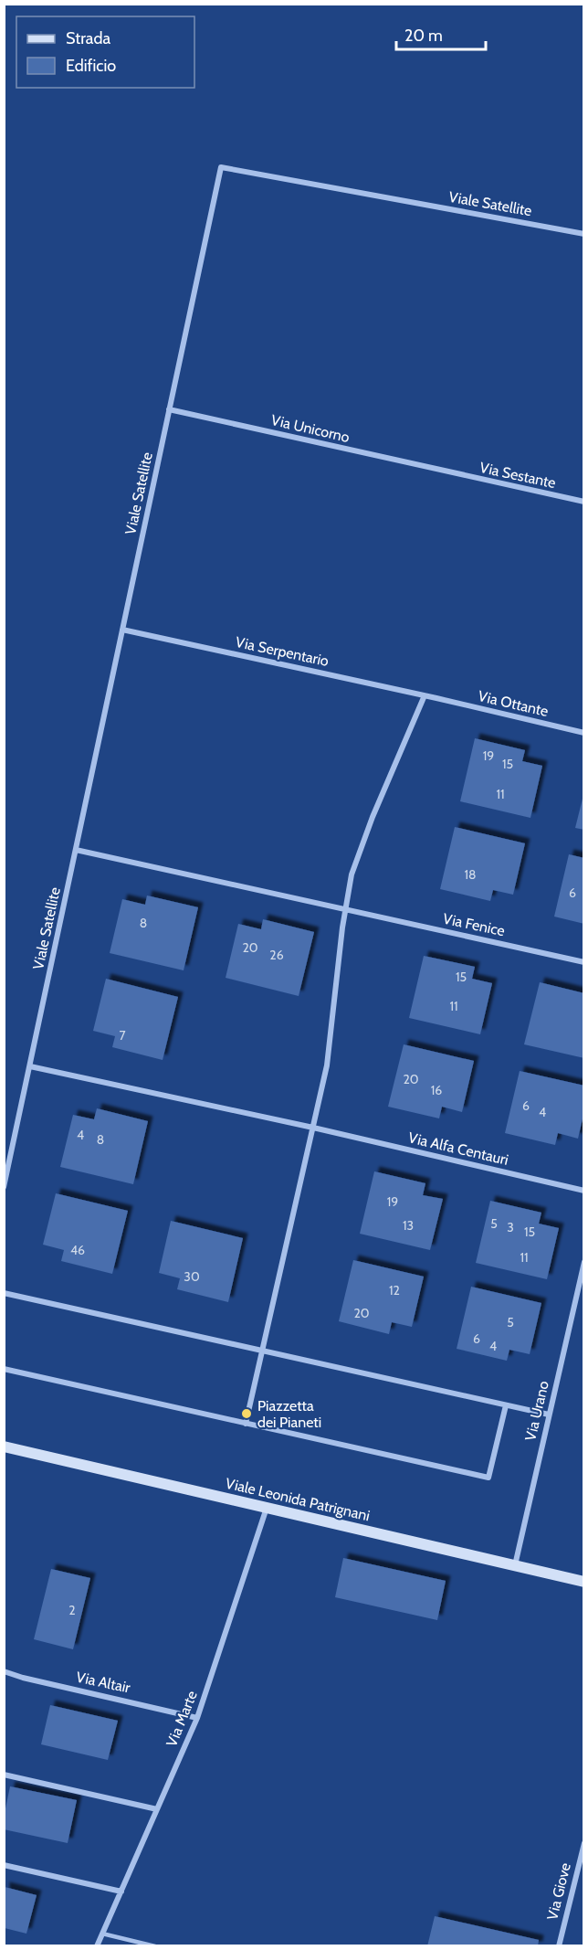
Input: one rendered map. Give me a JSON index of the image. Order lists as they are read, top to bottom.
{
  "streets": {
    "street": [
      "Viale Satellite",
      "Via Unicorno",
      "Via Sestante",
      "Via Serpentario",
      "Via Ottante",
      "Via Fenice",
      "Via Alfa Centauri",
      "Via Urano",
      "Viale Leonida Patrignani",
      "Via Altair",
      "Via Marte",
      "Via Giove"
    ]
  },
  "crossings": [
    ["Viale Satellite", "Via Unicorno"],
    ["Viale Satellite", "Via Serpentario"],
    ["Viale Satellite", "Via Fenice"],
    ["Viale Satellite", "Via Alfa Centauri"],
    ["Via Unicorno", "Via Sestante"],
    ["Via Serpentario", "Via Ottante"],
    ["Via Urano", "Viale Leonida Patrignani"],
    ["Viale Leonida Patrignani", "Via Marte"],
    ["Via Altair", "Via Marte"]
  ],
  "places": ["Piazzetta dei Pianeti"],
  "house_numbers": [
    "19",
    "15",
    "11",
    "18",
    "6",
    "8",
    "20",
    "26",
    "15",
    "11",
    "7",
    "20",
    "16",
    "6",
    "4",
    "4",
    "8",
    "19",
    "5",
    "13",
    "3",
    "15",
    "46",
    "11",
    "30",
    "12",
    "20",
    "5",
    "6",
    "4",
    "2"
  ],
  "legend": ["Strada", "Edificio"],
  "scale_bar": "20 m"
}
